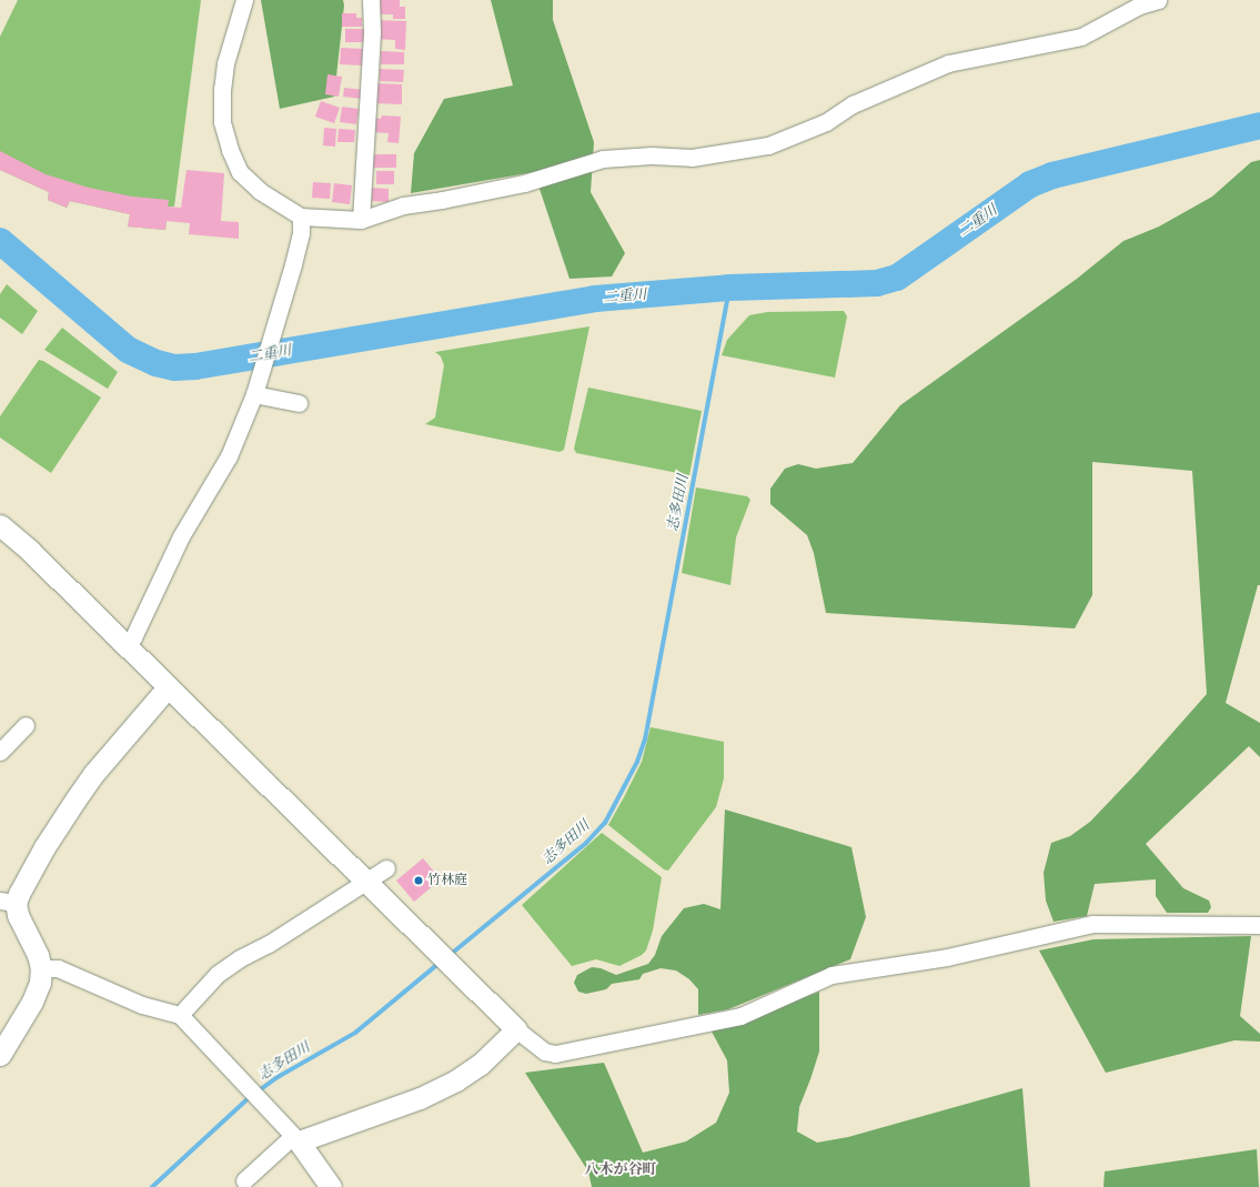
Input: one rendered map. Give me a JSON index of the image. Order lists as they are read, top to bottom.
{
  "districts": ["八木が谷町"],
  "water": ["二重川", "志多田川"],
  "places": ["竹林庭"]
}
